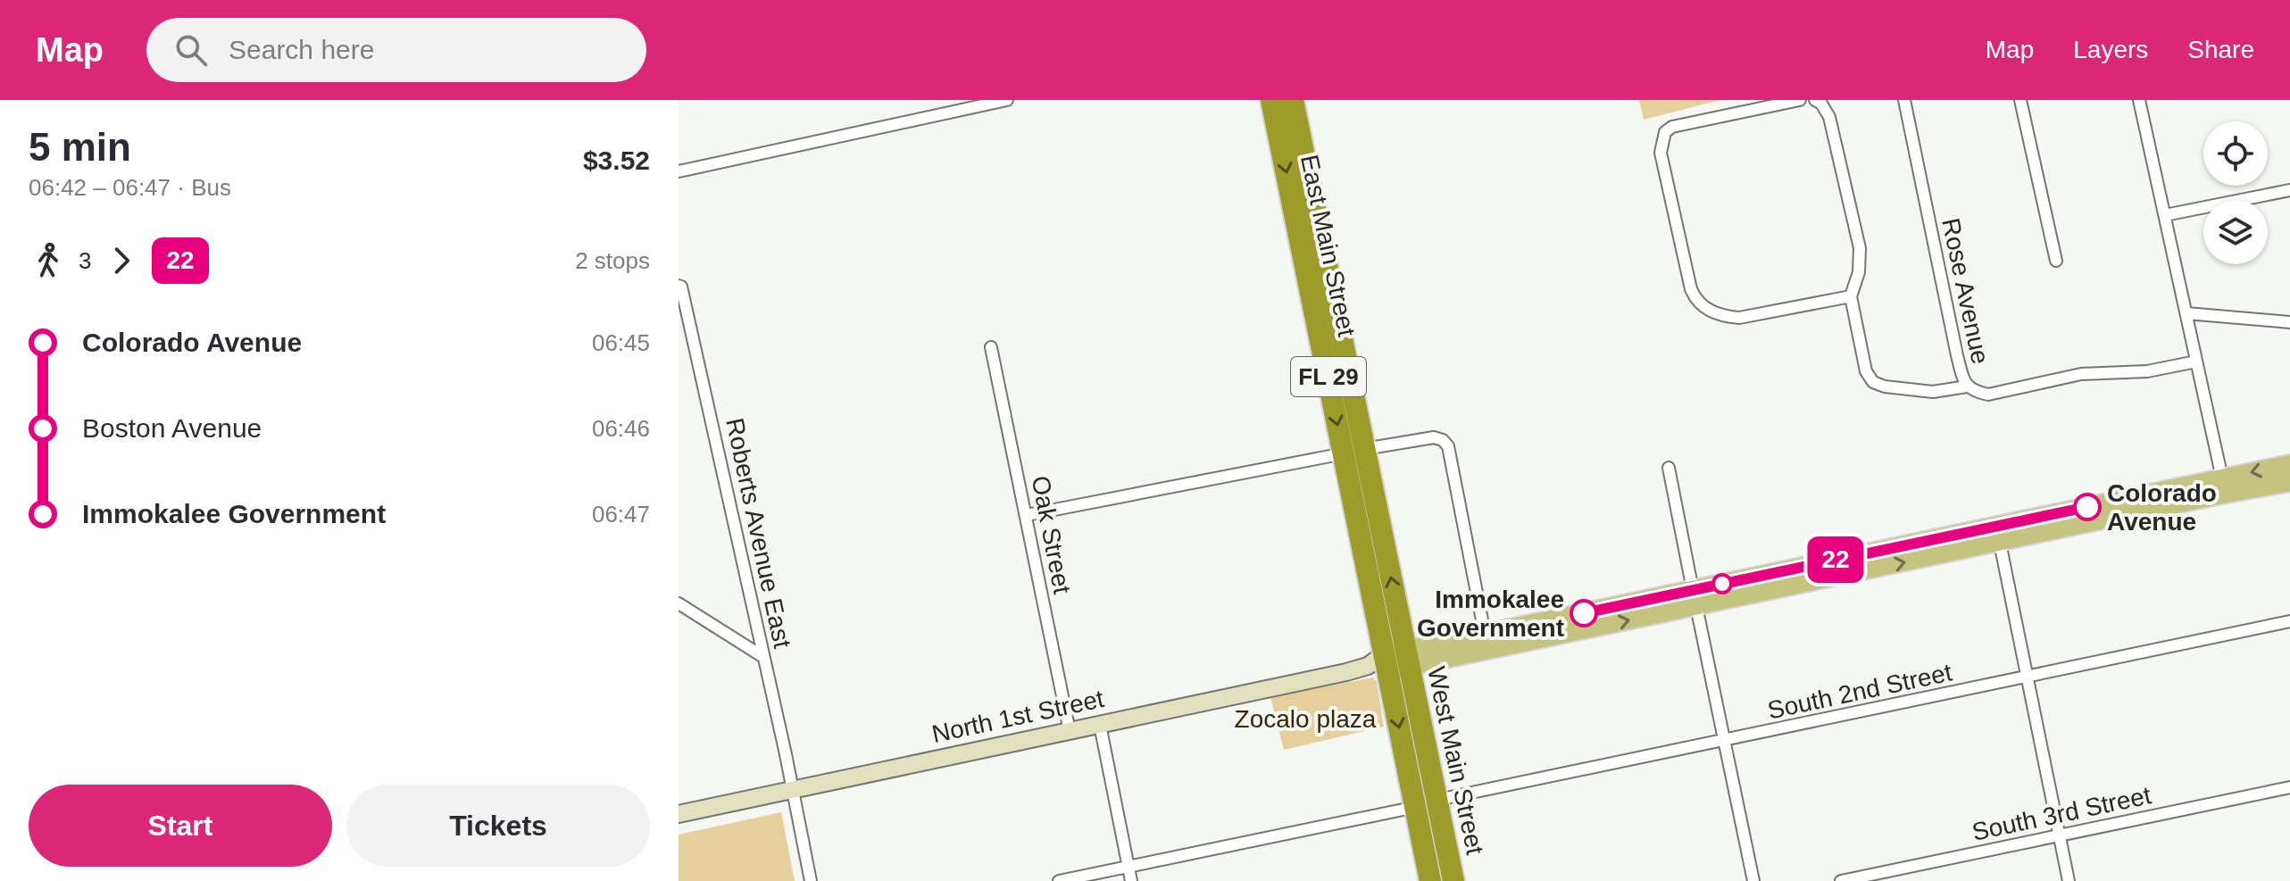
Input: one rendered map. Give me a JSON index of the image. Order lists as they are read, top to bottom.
{
  "streets": {
    "highway": ["East Main Street", "FL 29", "West Main Street"],
    "street": [
      "Rose Avenue",
      "Roberts Avenue East",
      "Oak Street",
      "South 2nd Street",
      "North 1st Street",
      "South 3rd Street"
    ]
  },
  "crossings": [
    ["East Main Street", "North 1st Street"],
    ["East Main Street", "West Main Street"],
    ["Roberts Avenue East", "North 1st Street"],
    ["Oak Street", "North 1st Street"],
    ["South 2nd Street", "West Main Street"],
    ["North 1st Street", "West Main Street"]
  ],
  "parks": ["Zocalo plaza"],
  "places": ["Colorado Avenue", "Immokalee Government"],
  "lines": ["bus line 22"],
  "page": {
    "header": "Map",
    "search": "Search here",
    "nav": ["Map", "Layers", "Share"],
    "heading": ["5 min", "06:42 – 06:47 · Bus", "$3.52"],
    "on_map": "22",
    "legs": ["3", "22", "2 stops"],
    "list": [
      {
        "name": "Colorado Avenue",
        "value": "06:45"
      },
      {
        "name": "Boston Avenue",
        "value": "06:46"
      },
      {
        "name": "Immokalee Government",
        "value": "06:47"
      }
    ],
    "buttons": ["Start", "Tickets"]
  }
}
